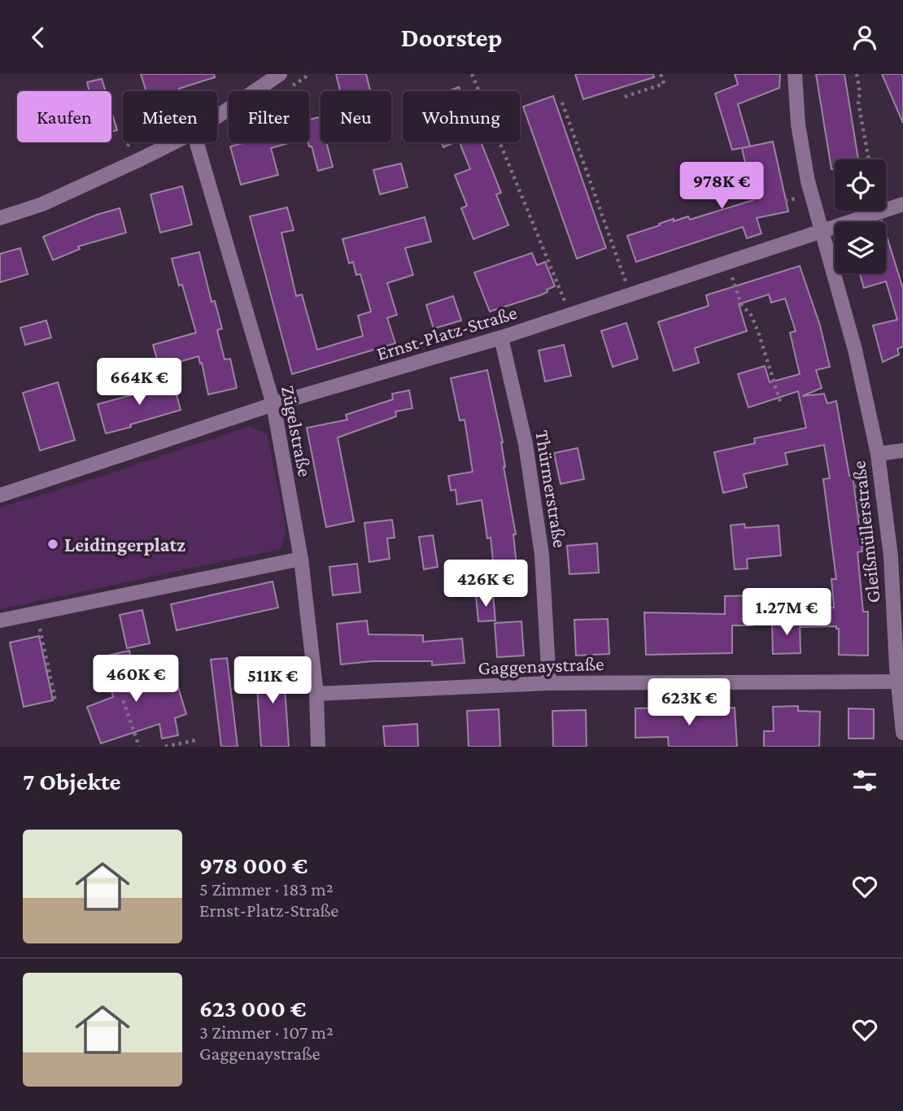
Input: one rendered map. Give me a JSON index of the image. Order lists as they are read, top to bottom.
{
  "streets": {
    "street": [
      "Ernst-Platz-Straße",
      "Zügelstraße",
      "Thürmerstraße",
      "Gleißmüllerstraße",
      "Gaggenaystraße"
    ]
  },
  "crossings": [
    ["Ernst-Platz-Straße", "Zügelstraße"],
    ["Ernst-Platz-Straße", "Thürmerstraße"],
    ["Ernst-Platz-Straße", "Gleißmüllerstraße"],
    ["Zügelstraße", "Gaggenaystraße"],
    ["Thürmerstraße", "Gaggenaystraße"],
    ["Gleißmüllerstraße", "Gaggenaystraße"]
  ],
  "places": ["Leidingerplatz"],
  "page": {
    "header": "Doorstep",
    "chip": [
      "Kaufen",
      "Mieten",
      "Filter",
      "Neu",
      "Wohnung"
    ],
    "price": [
      "978K €",
      "664K €",
      "426K €",
      "1.27M €",
      "460K €",
      "511K €",
      "623K €"
    ],
    "heading": "7 Objekte",
    "list": [
      {
        "name": "978 000 €",
        "note": "5 Zimmer · 183 m² · Ernst-Platz-Straße"
      },
      {
        "name": "623 000 €",
        "note": "3 Zimmer · 107 m² · Gaggenaystraße"
      }
    ]
  }
}
